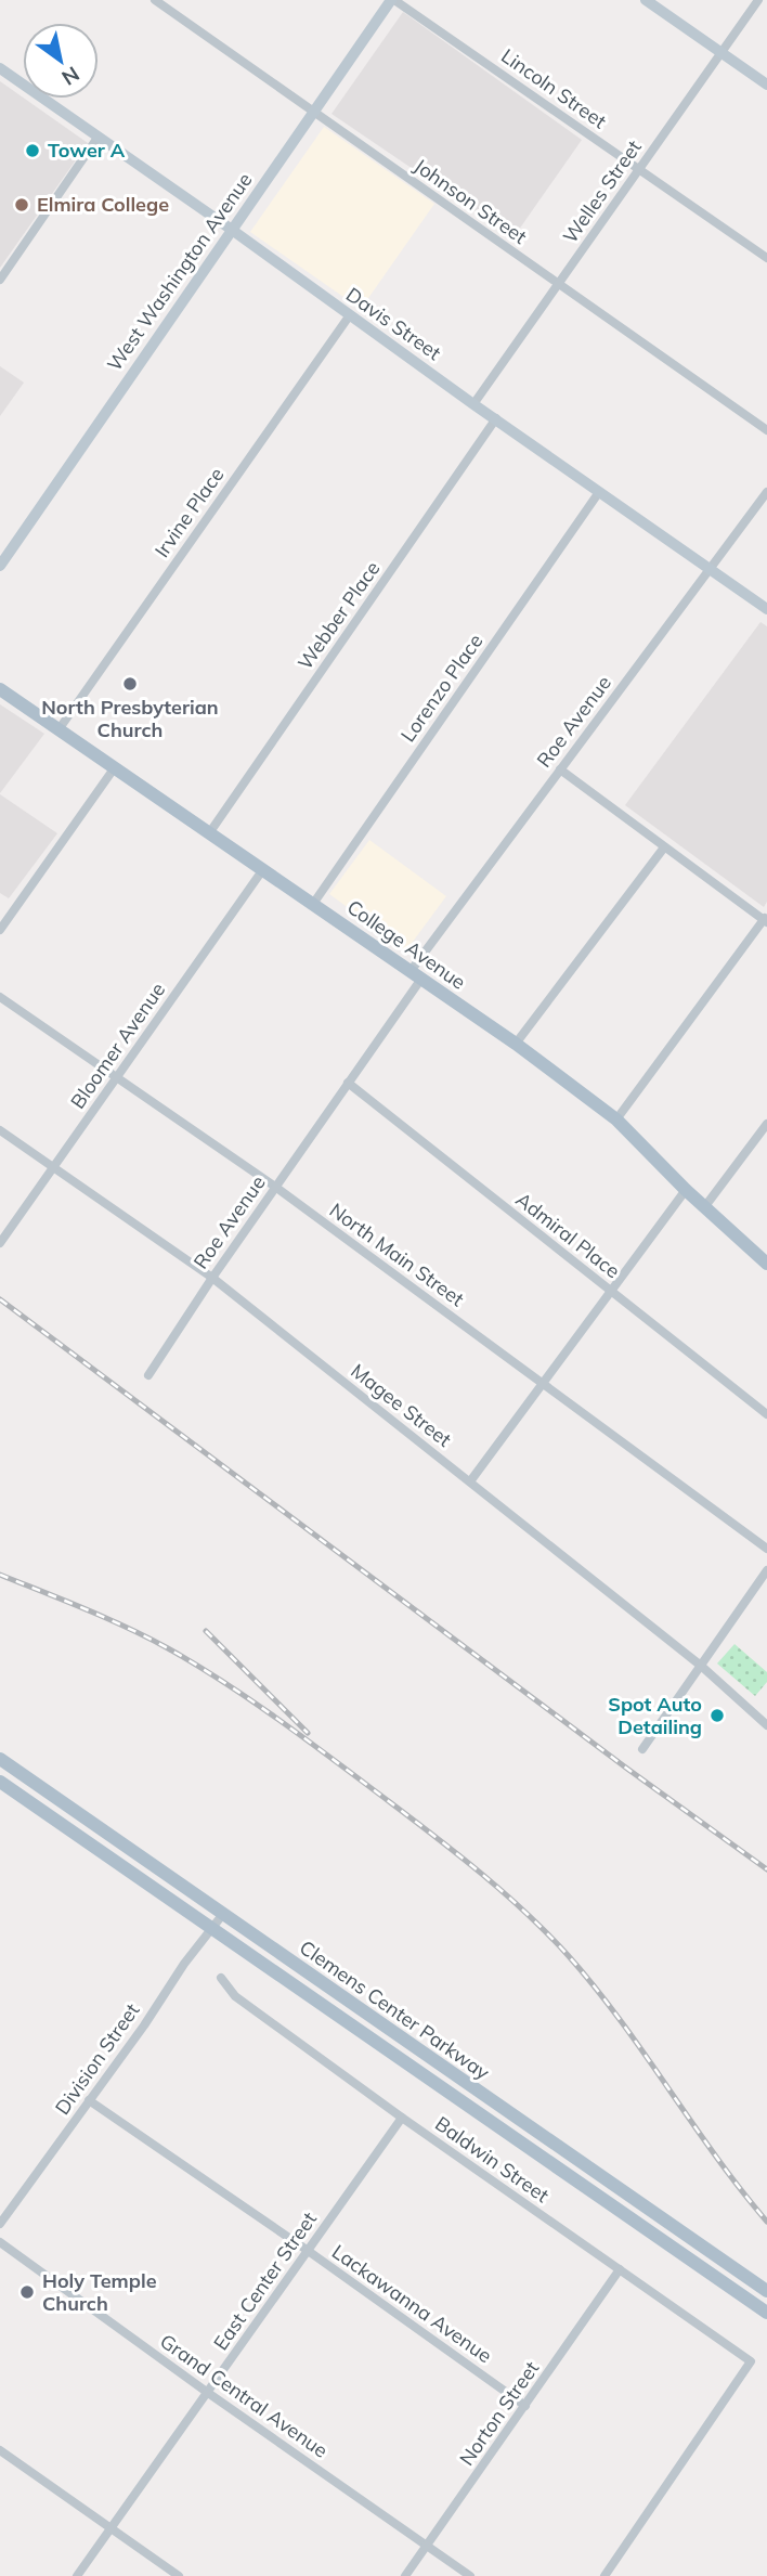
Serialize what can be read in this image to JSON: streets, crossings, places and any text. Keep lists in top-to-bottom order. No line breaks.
{"streets":{"main road":["College Avenue","Clemens Center Parkway"],"street":["Lincoln Street","Welles Street","Johnson Street","West Washington Avenue","Davis Street","Irvine Place","Webber Place","Lorenzo Place","Roe Avenue","Bloomer Avenue","Admiral Place","North Main Street","Magee Street","Division Street","Baldwin Street","East Center Street","Lackawanna Avenue","Grand Central Avenue","Norton Street"]},"crossings":[["Lincoln Street","Welles Street"],["Lincoln Street","West Washington Avenue"],["Welles Street","Johnson Street"],["Welles Street","Davis Street"],["Johnson Street","West Washington Avenue"],["West Washington Avenue","Davis Street"],["Davis Street","Irvine Place"],["Davis Street","Webber Place"],["Davis Street","Lorenzo Place"],["Davis Street","Roe Avenue"],["Irvine Place","College Avenue"],["Webber Place","College Avenue"],["Lorenzo Place","College Avenue"],["Roe Avenue","College Avenue"],["Roe Avenue","Admiral Place"],["Roe Avenue","North Main Street"],["Roe Avenue","Magee Street"],["College Avenue","Bloomer Avenue"],["Bloomer Avenue","North Main Street"],["Bloomer Avenue","Magee Street"],["Clemens Center Parkway","Division Street"],["Division Street","Lackawanna Avenue"],["Baldwin Street","East Center Street"],["Baldwin Street","Norton Street"],["East Center Street","Lackawanna Avenue"],["East Center Street","Grand Central Avenue"],["Lackawanna Avenue","Norton Street"],["Grand Central Avenue","Norton Street"]],"places":["Tower A","Elmira College","North Presbyterian Church","Spot Auto Detailing","Holy Temple Church"],"north":"bottom right"}
